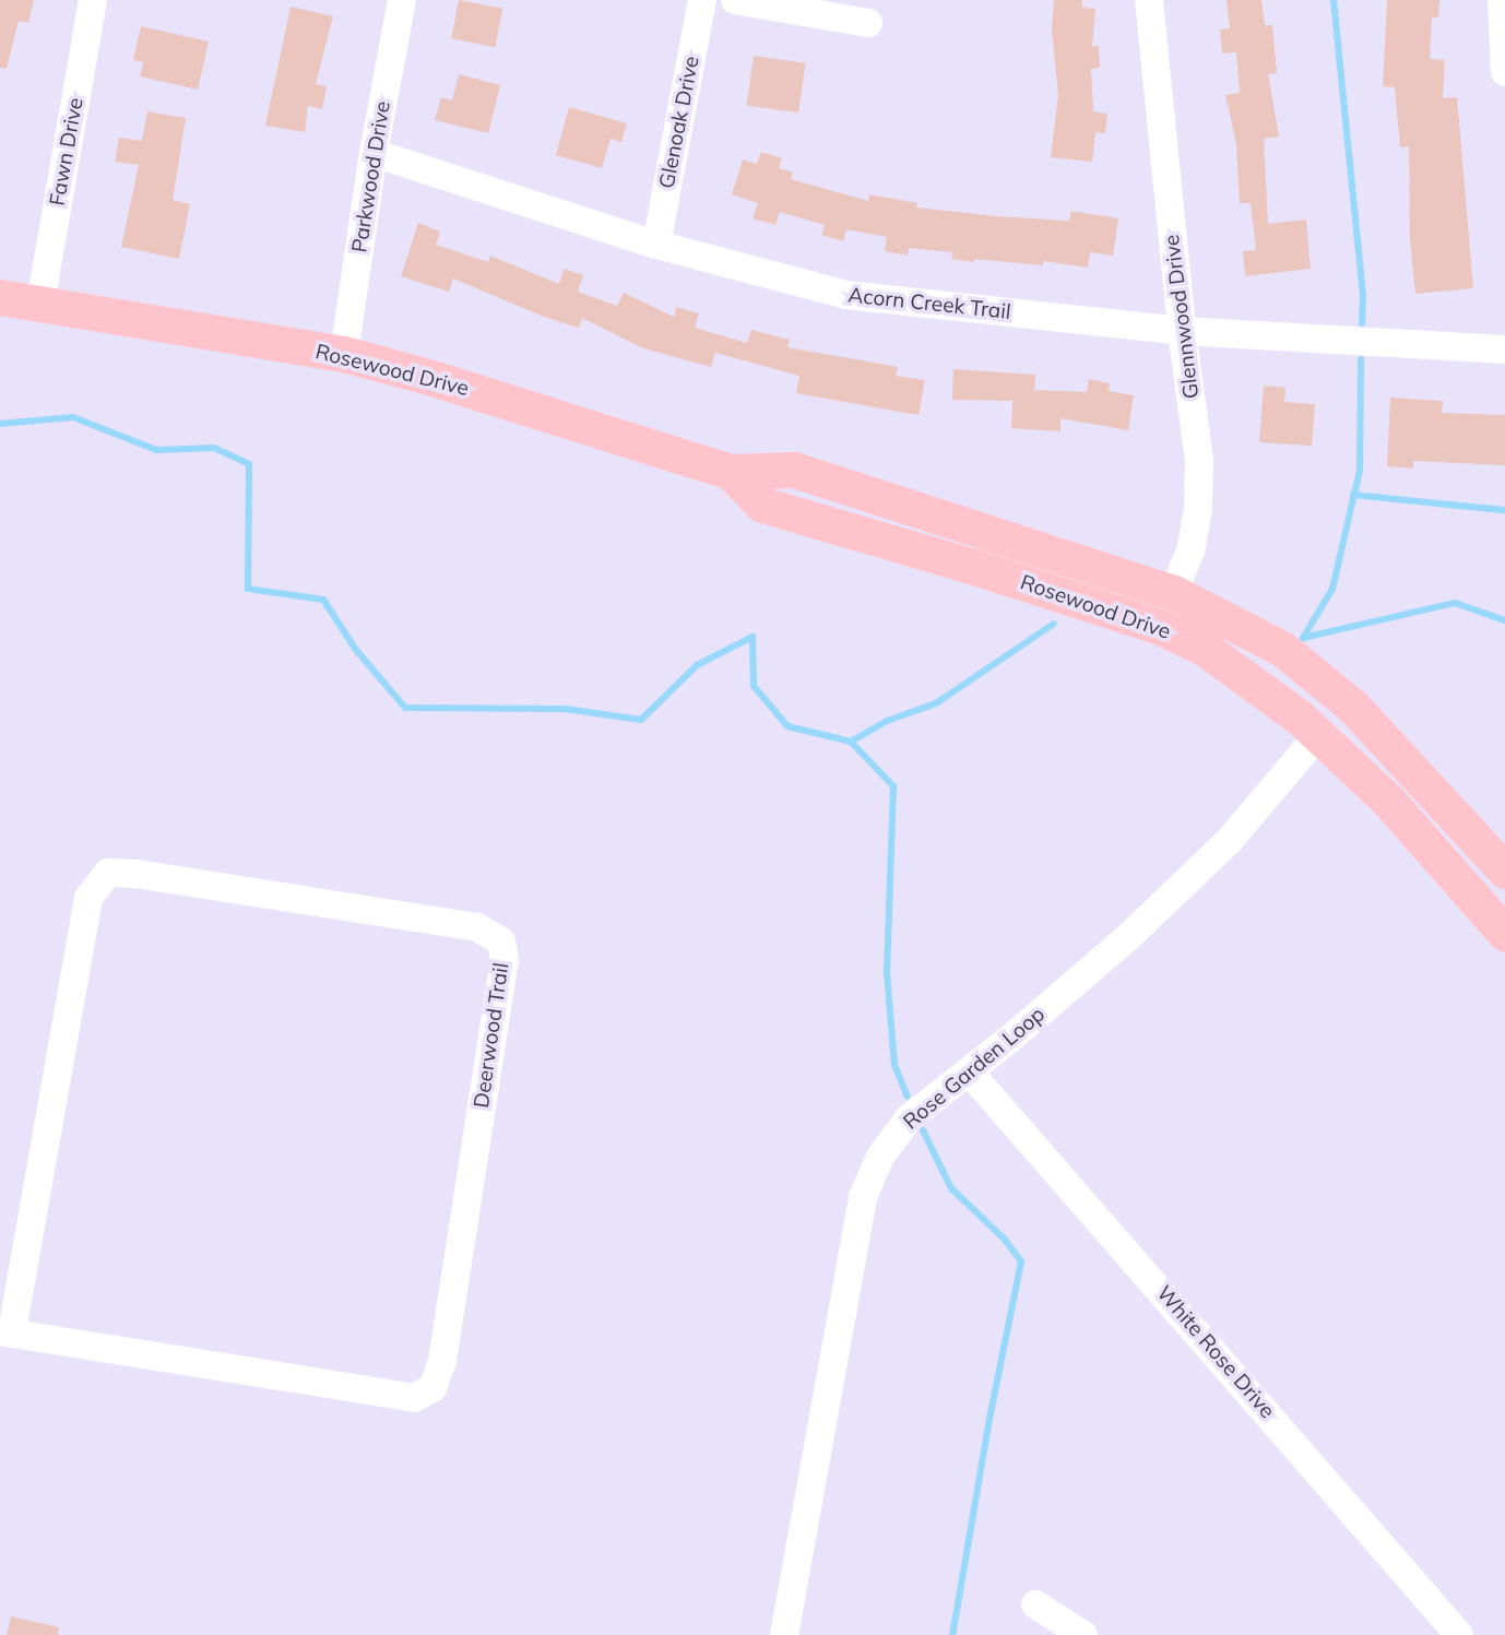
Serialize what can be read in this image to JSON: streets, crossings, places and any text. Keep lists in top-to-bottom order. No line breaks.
{"streets":{"main road":["Rosewood Drive"],"street":["Glenoak Drive","Fawn Drive","Parkwood Drive","Acorn Creek Trail","Glennwood Drive","Deerwood Trail","Rose Garden Loop","White Rose Drive"]},"crossings":[["Glenoak Drive","Acorn Creek Trail"],["Fawn Drive","Rosewood Drive"],["Parkwood Drive","Acorn Creek Trail"],["Parkwood Drive","Rosewood Drive"],["Acorn Creek Trail","Glennwood Drive"],["Glennwood Drive","Rosewood Drive"],["Rosewood Drive","Rose Garden Loop"],["Rose Garden Loop","White Rose Drive"]]}
